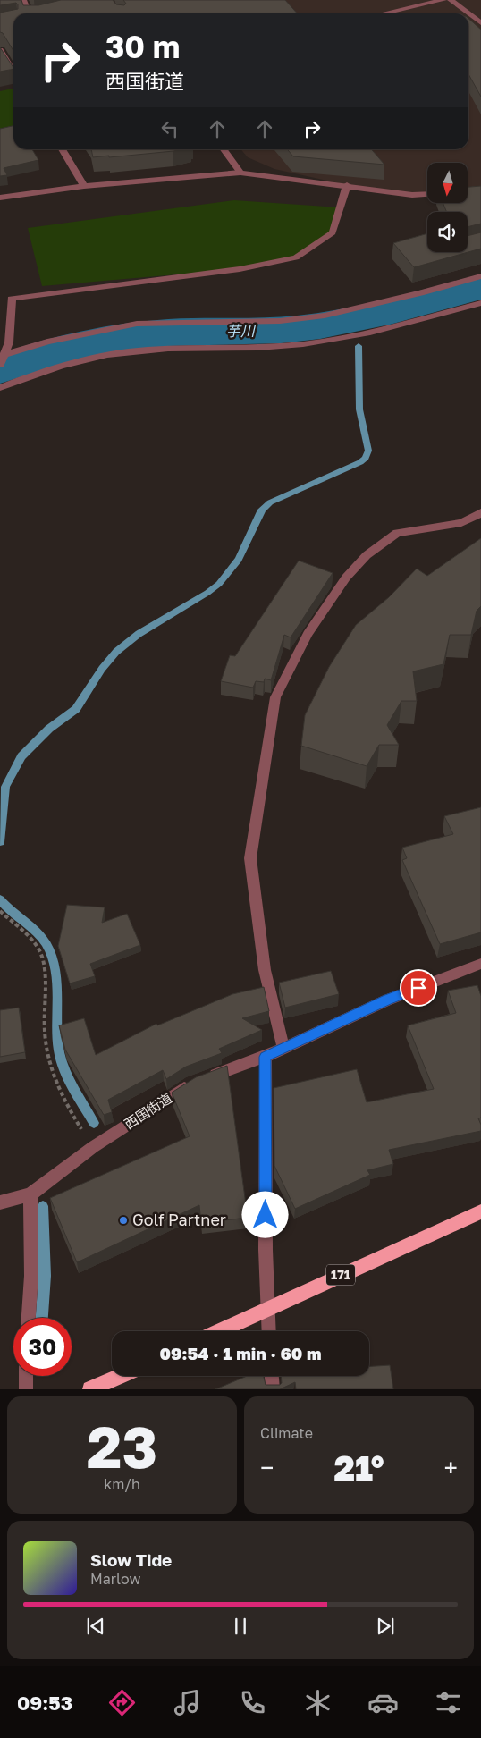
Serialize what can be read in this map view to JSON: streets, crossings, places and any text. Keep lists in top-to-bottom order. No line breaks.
{"streets":{"highway":["171"],"street":["西国街道"]},"water":["芋川"],"places":["Golf Partner"],"north":"bottom","page":{"turn":["30 m","西国街道"],"limit":"30","trip":"09:54 · 1 min · 60 m","tile":[["23","km/h"],"Climate"],"heat":["−","21°","+"],"song":["Slow Tide","Marlow"],"tabs":"09:53"}}
